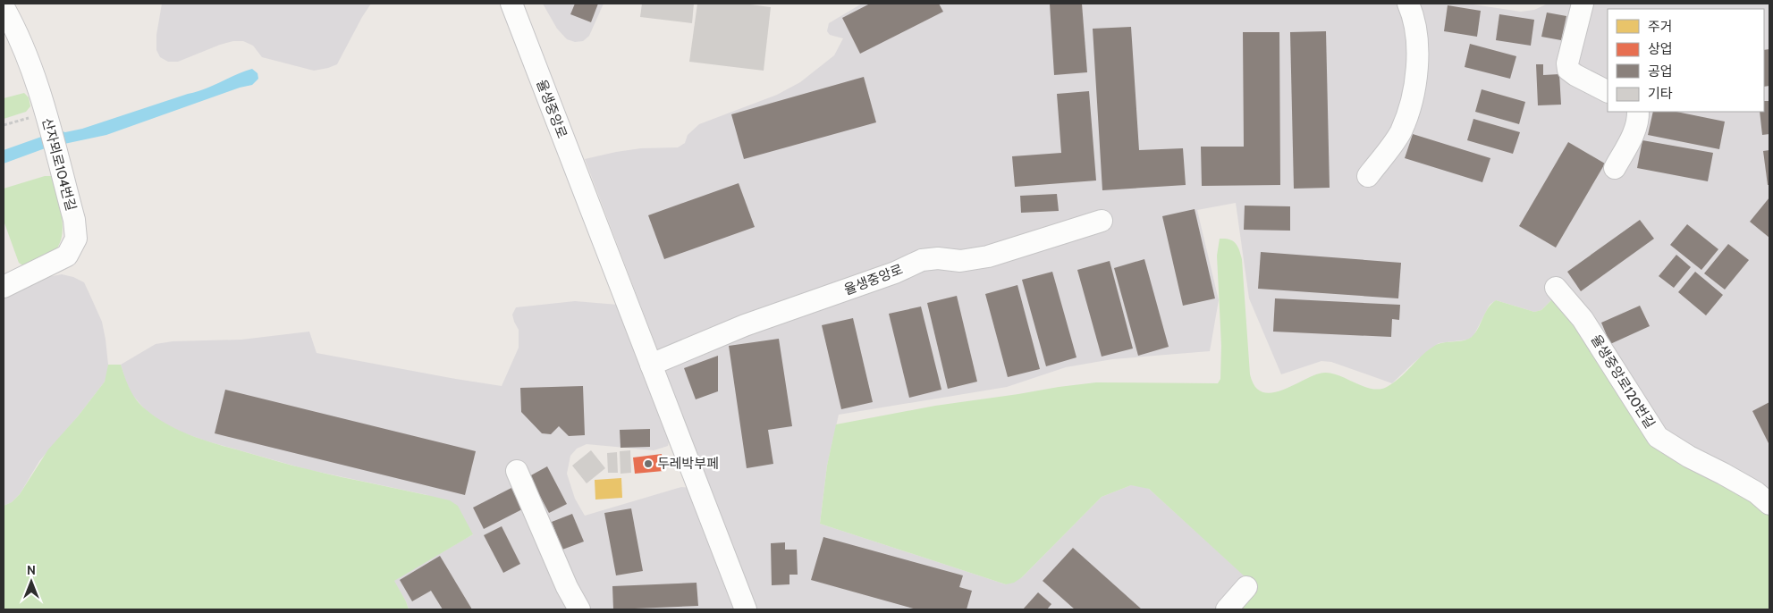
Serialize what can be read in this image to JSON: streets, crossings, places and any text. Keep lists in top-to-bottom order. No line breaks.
{"streets":{"street":["율생중앙로","산자뫼로104번길","율생중앙로120번길"]},"places":["두레박부페"],"legend":["주거","상업","공업","기타"],"north":"top"}
